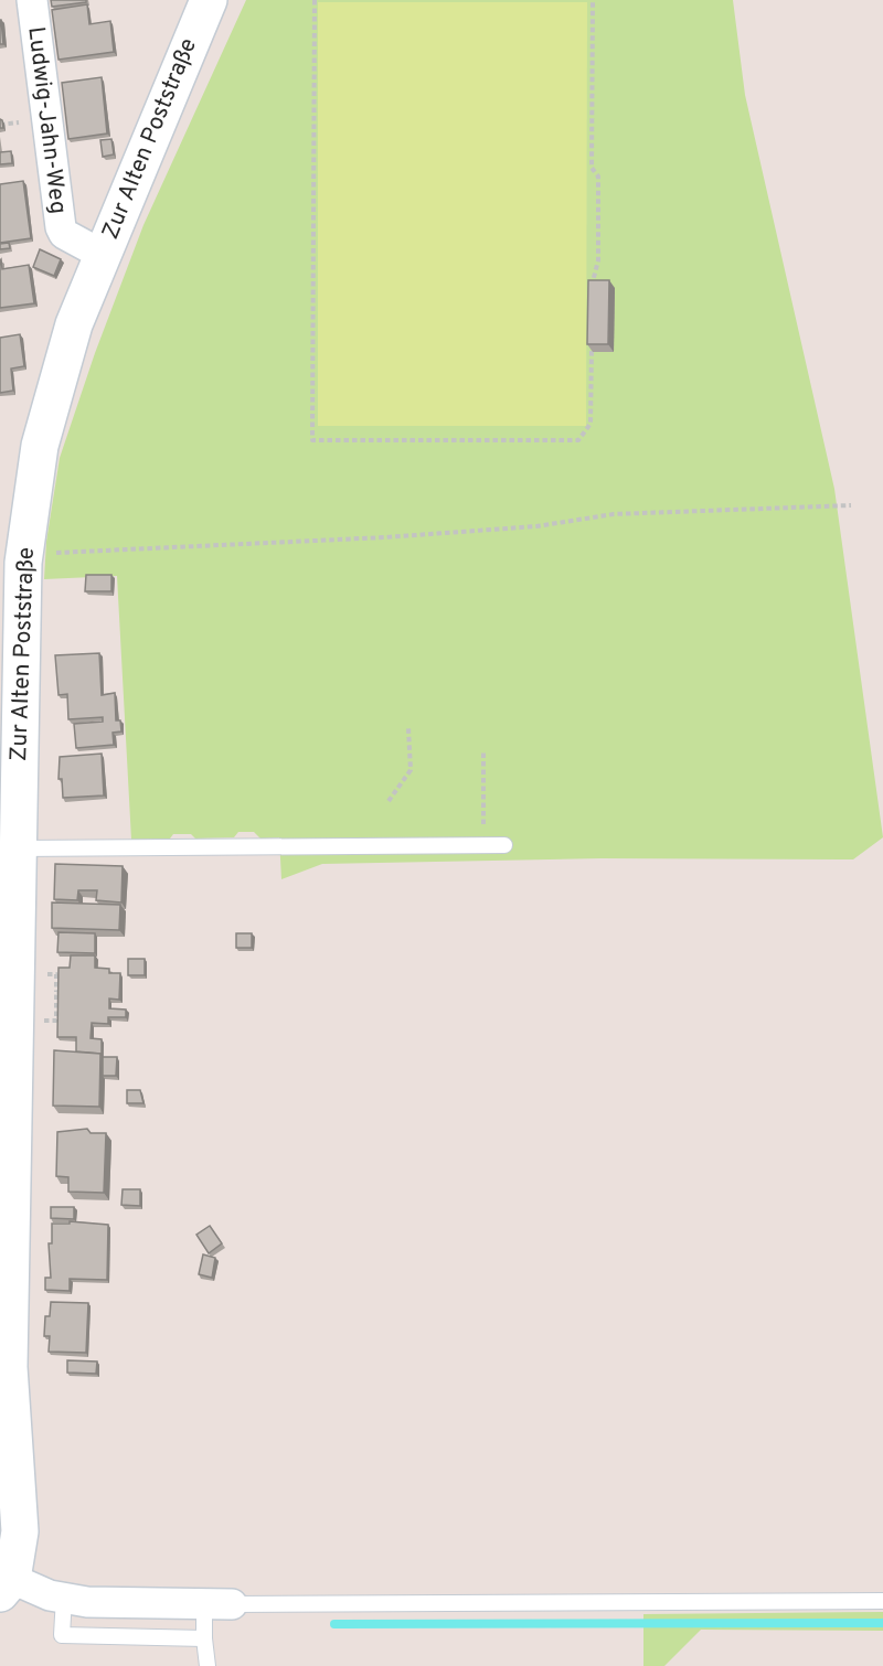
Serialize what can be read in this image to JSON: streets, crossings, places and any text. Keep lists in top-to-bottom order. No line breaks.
{"streets":{"street":["Ludwig-Jahn-Weg","Zur Alten Poststraße"]},"crossings":[["Ludwig-Jahn-Weg","Zur Alten Poststraße"]]}
